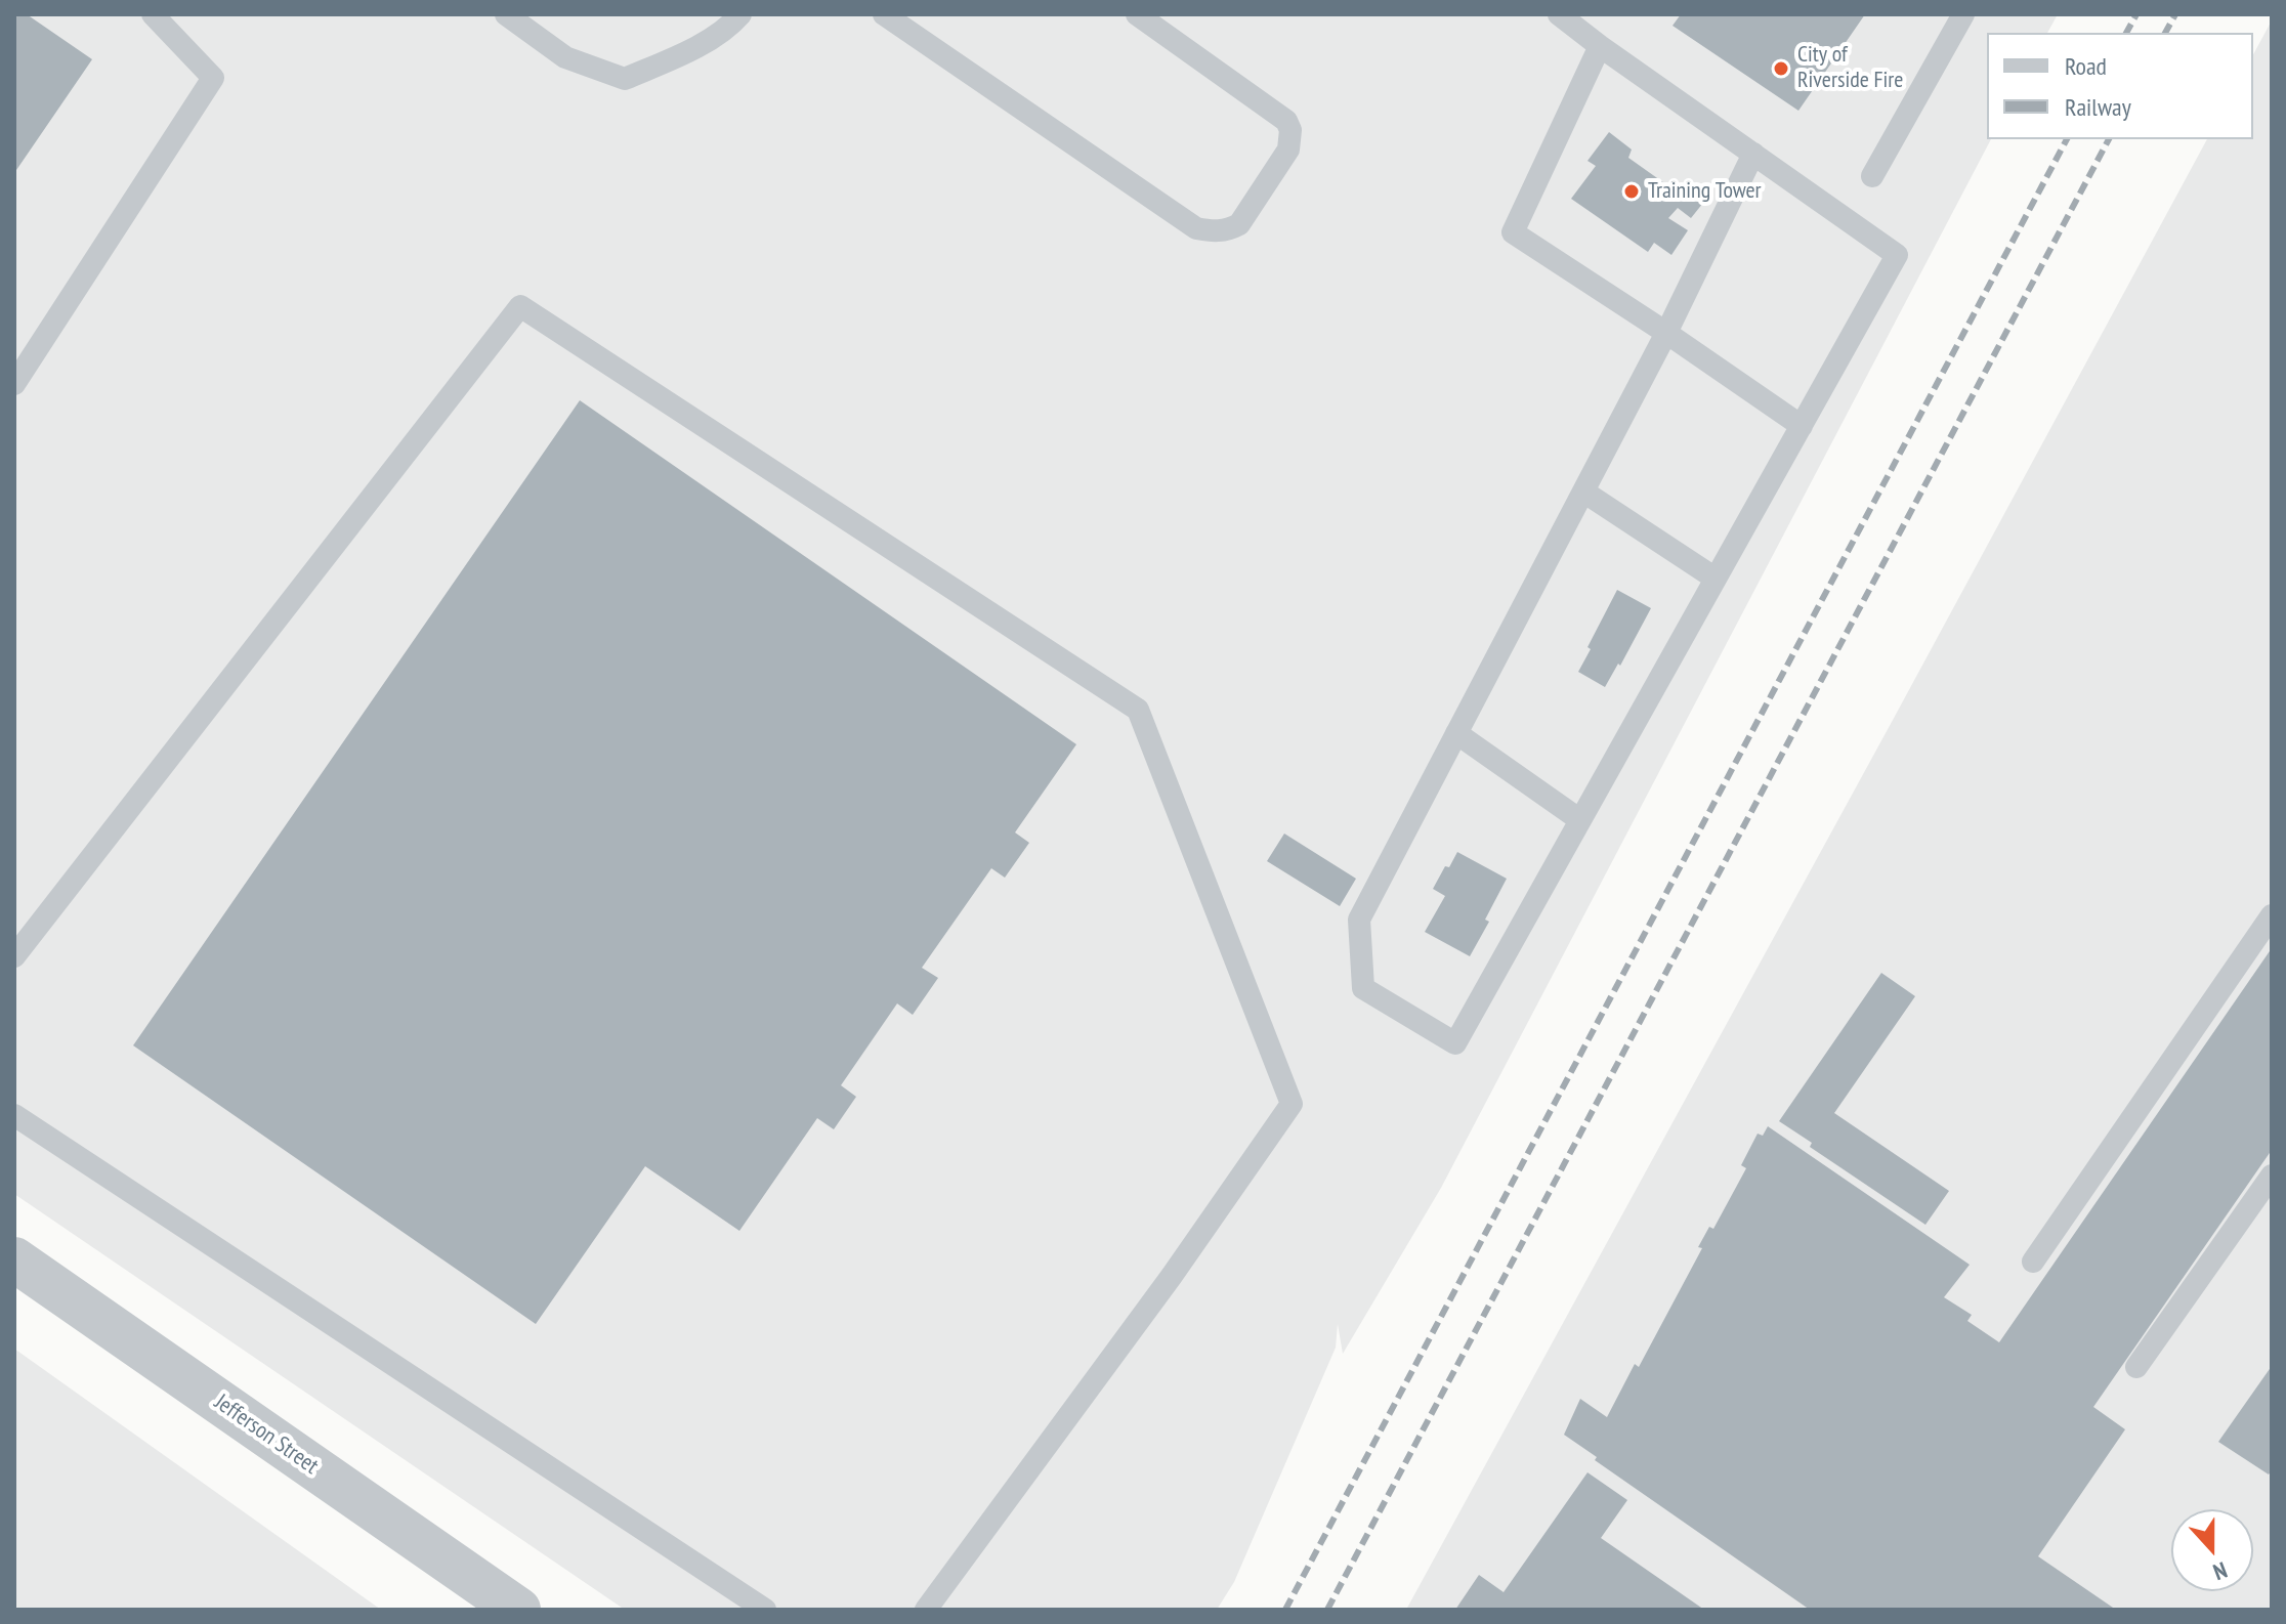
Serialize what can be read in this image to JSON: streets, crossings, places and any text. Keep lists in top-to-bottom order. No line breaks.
{"streets":{"street":["Jefferson Street"]},"places":["City of Riverside Fire","Training Tower"],"legend":["Road","Railway"],"north":"bottom"}
